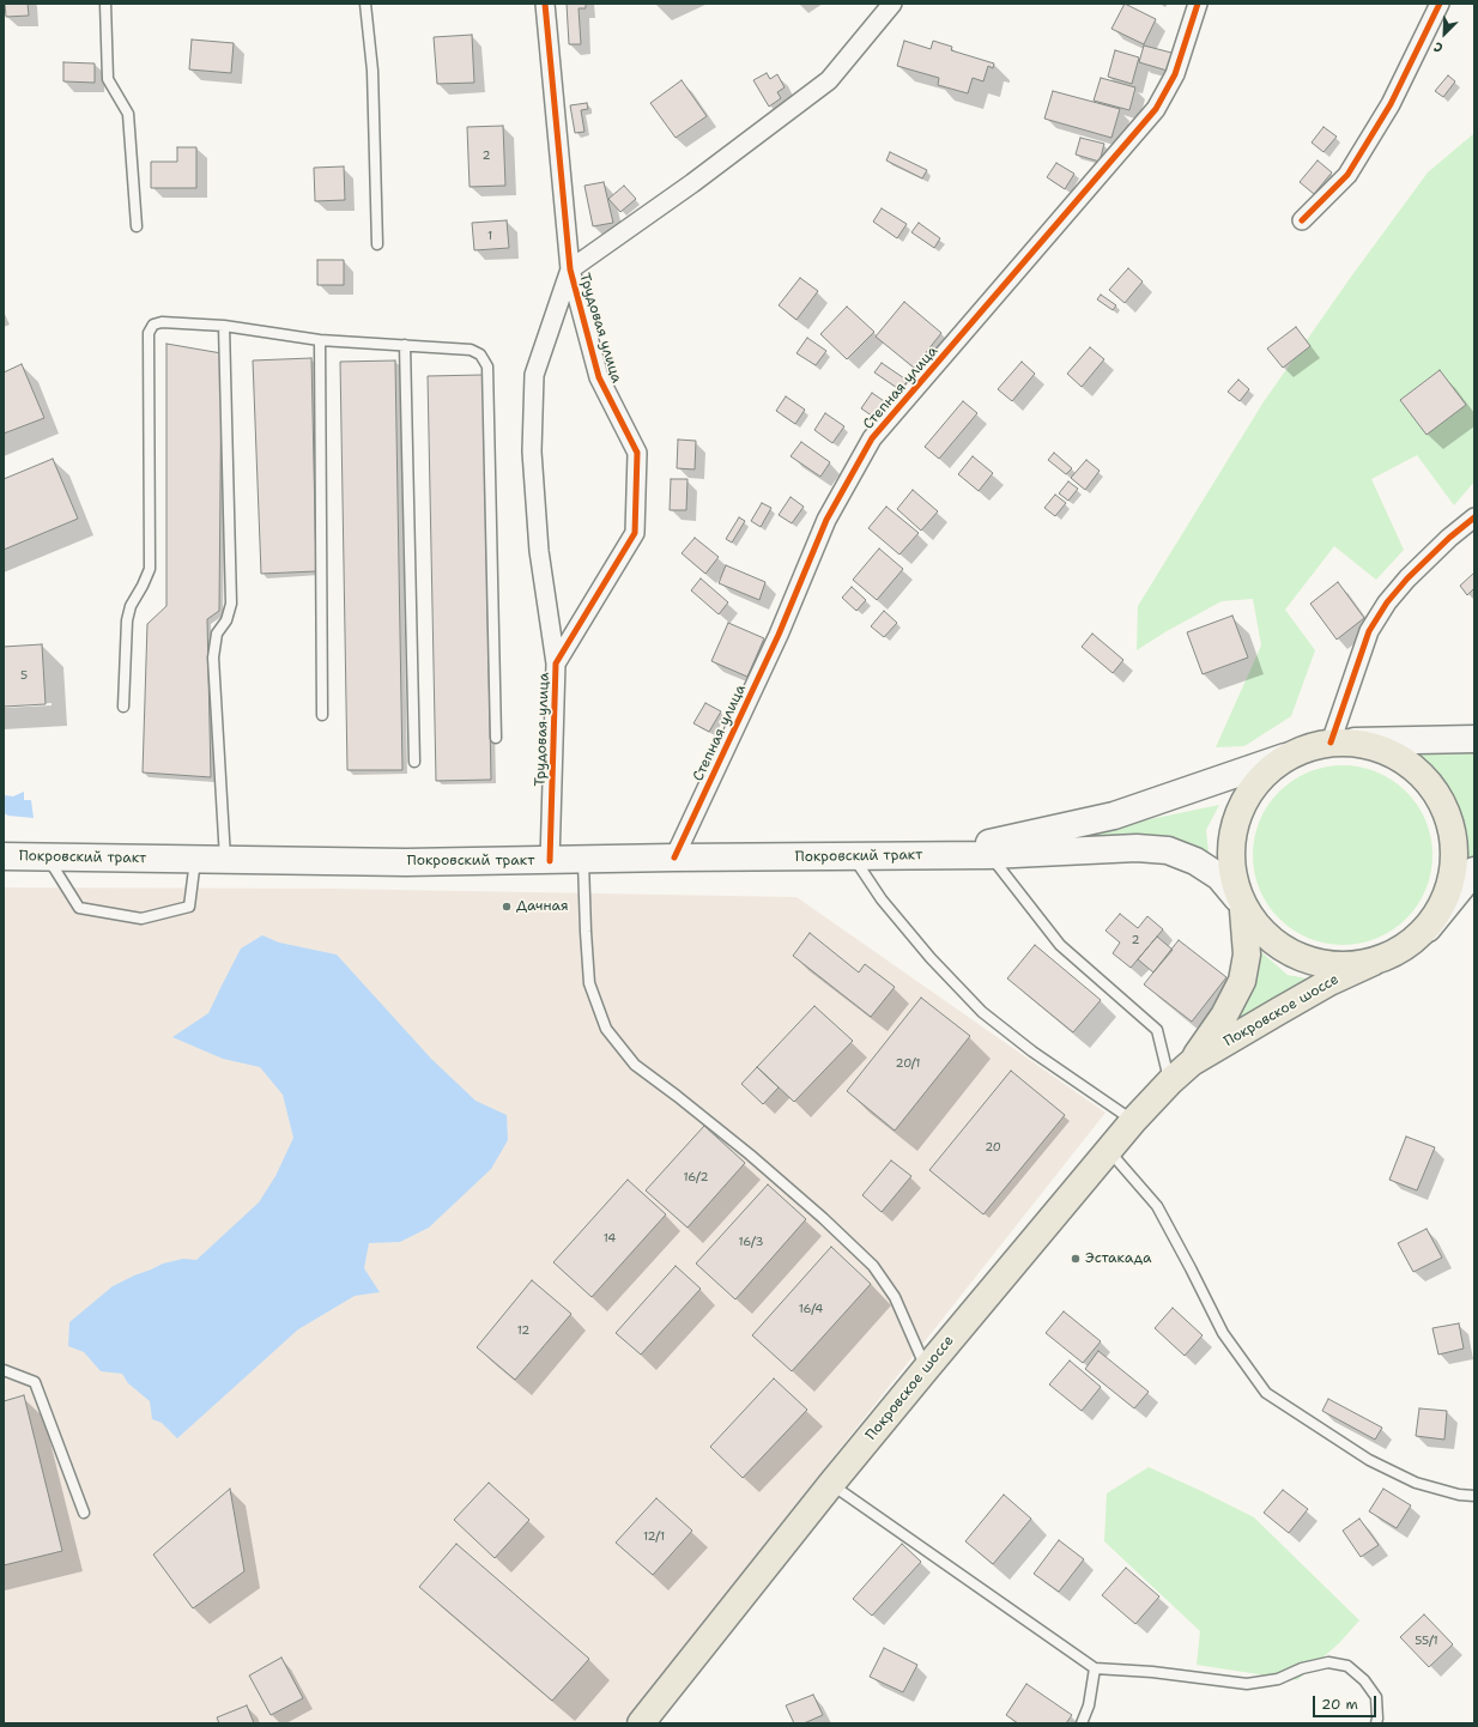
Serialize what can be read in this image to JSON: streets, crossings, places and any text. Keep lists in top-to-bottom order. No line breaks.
{"streets":{"main road":["Покровский тракт","Покровское шоссе"],"street":["Трудовая улица","Степная улица"]},"crossings":[["Трудовая улица","Покровский тракт"],["Степная улица","Покровский тракт"]],"places":["Дачная","Эстакада"],"house_numbers":["2","1","5","2","20/1","20","16/2","14","16/3","16/4","12","12/1","55/1"],"scale_bar":"20 m","north":"bottom left"}
